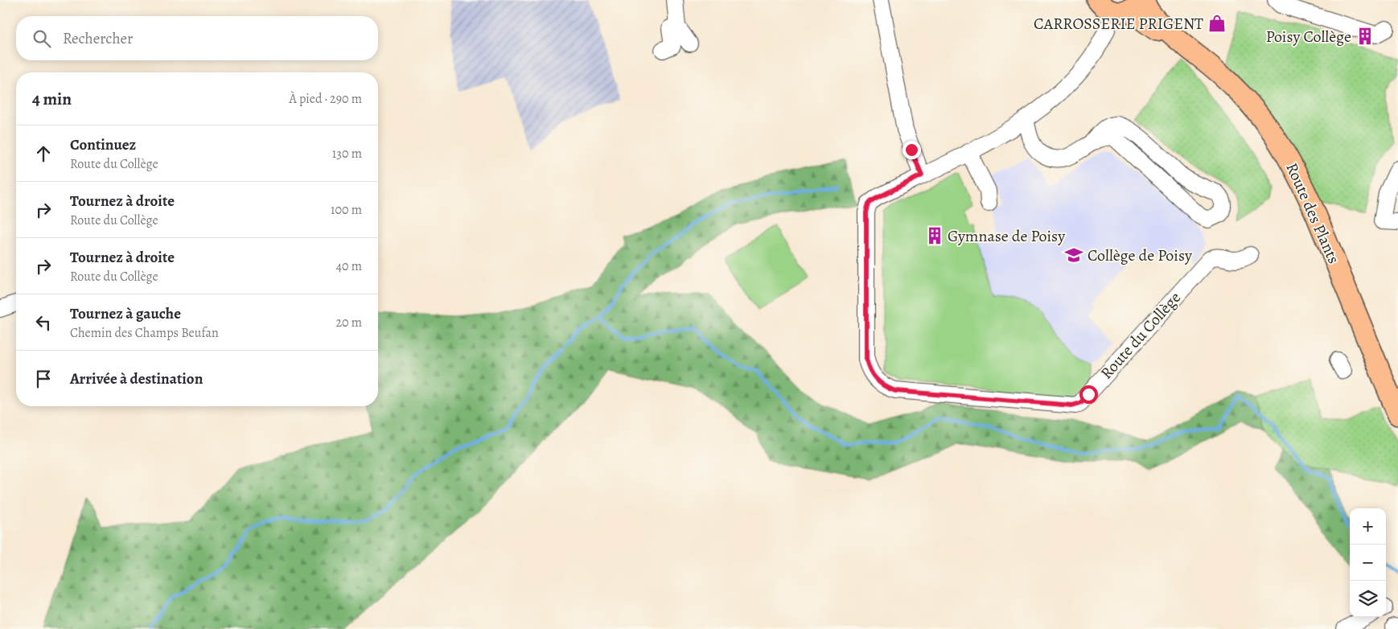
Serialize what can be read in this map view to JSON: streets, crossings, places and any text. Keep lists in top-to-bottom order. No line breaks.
{"streets":{"main road":["Route des Plants"],"street":["Route du Collège"]},"crossings":[["Route des Plants","Route du Collège"]],"places":{"shop":["CARROSSERIE PRIGENT"],"building":["Poisy Collège","Gymnase de Poisy"],"school or university":["Collège de Poisy"]},"page":{"search":"Rechercher","heading":["4 min","À pied · 290 m"],"list":[["Continuez","Route du Collège","130 m"],["Tournez à droite","Route du Collège","100 m"],["Tournez à droite","Route du Collège","40 m"],["Tournez à gauche","Chemin des Champs Beufan","20 m"],"Arrivée à destination"],"map_buttons":["+","−"]}}
